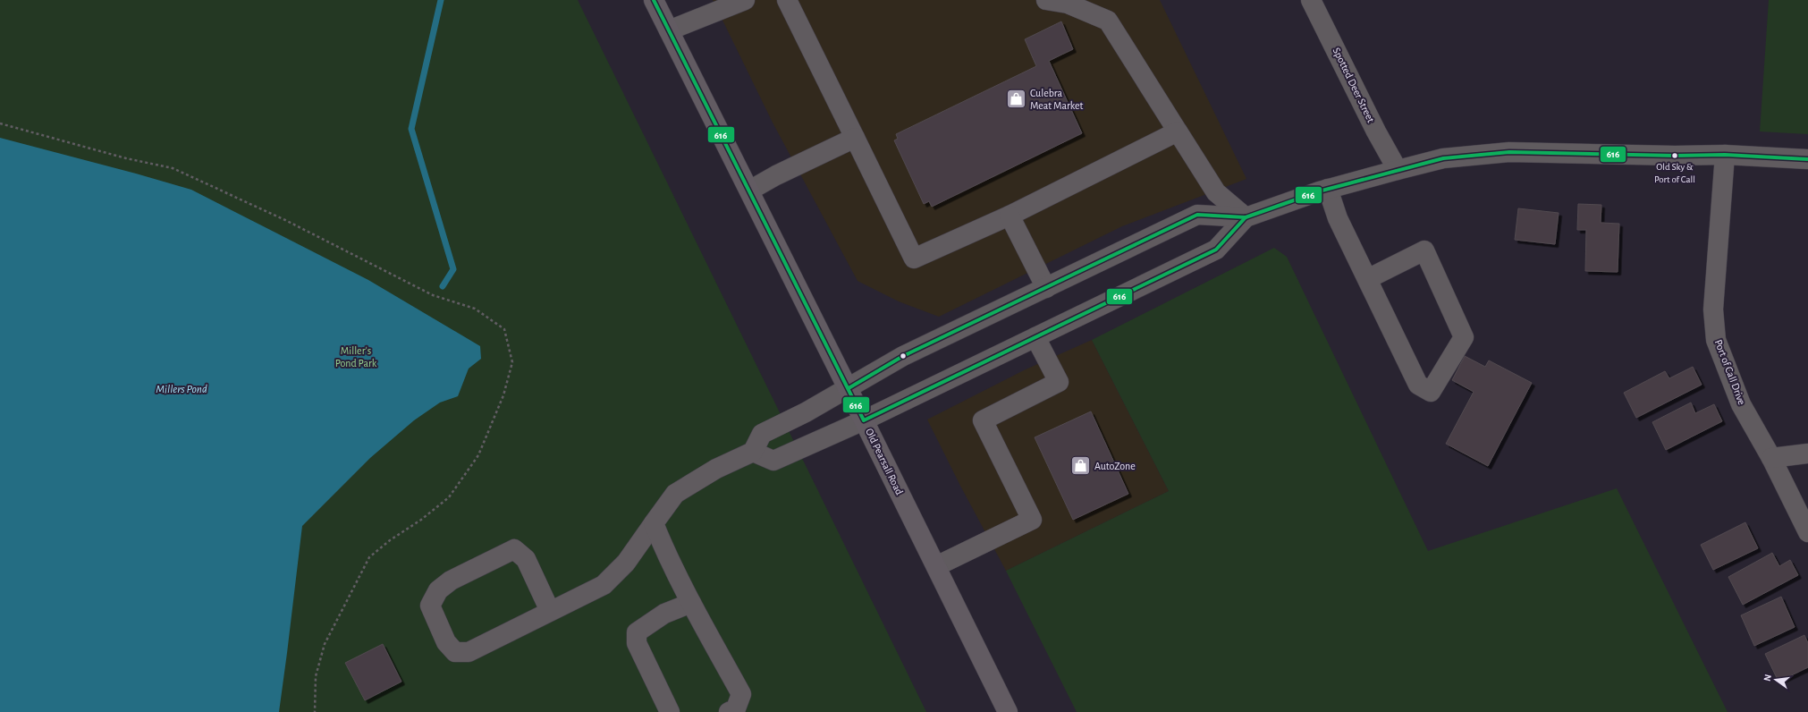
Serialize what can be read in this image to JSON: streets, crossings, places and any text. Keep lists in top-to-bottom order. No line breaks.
{"streets":{"main road":["Old Pearsall Road"],"street":["Spotted Deer Street","Port of Call Drive"]},"water":["Millers Pond"],"parks":["Miller's Pond Park"],"places":{"shop":["Culebra Meat Market","AutoZone"],"other":["Old Sky & Port of Call"]},"lines":["transit line 616"],"north":"left"}
